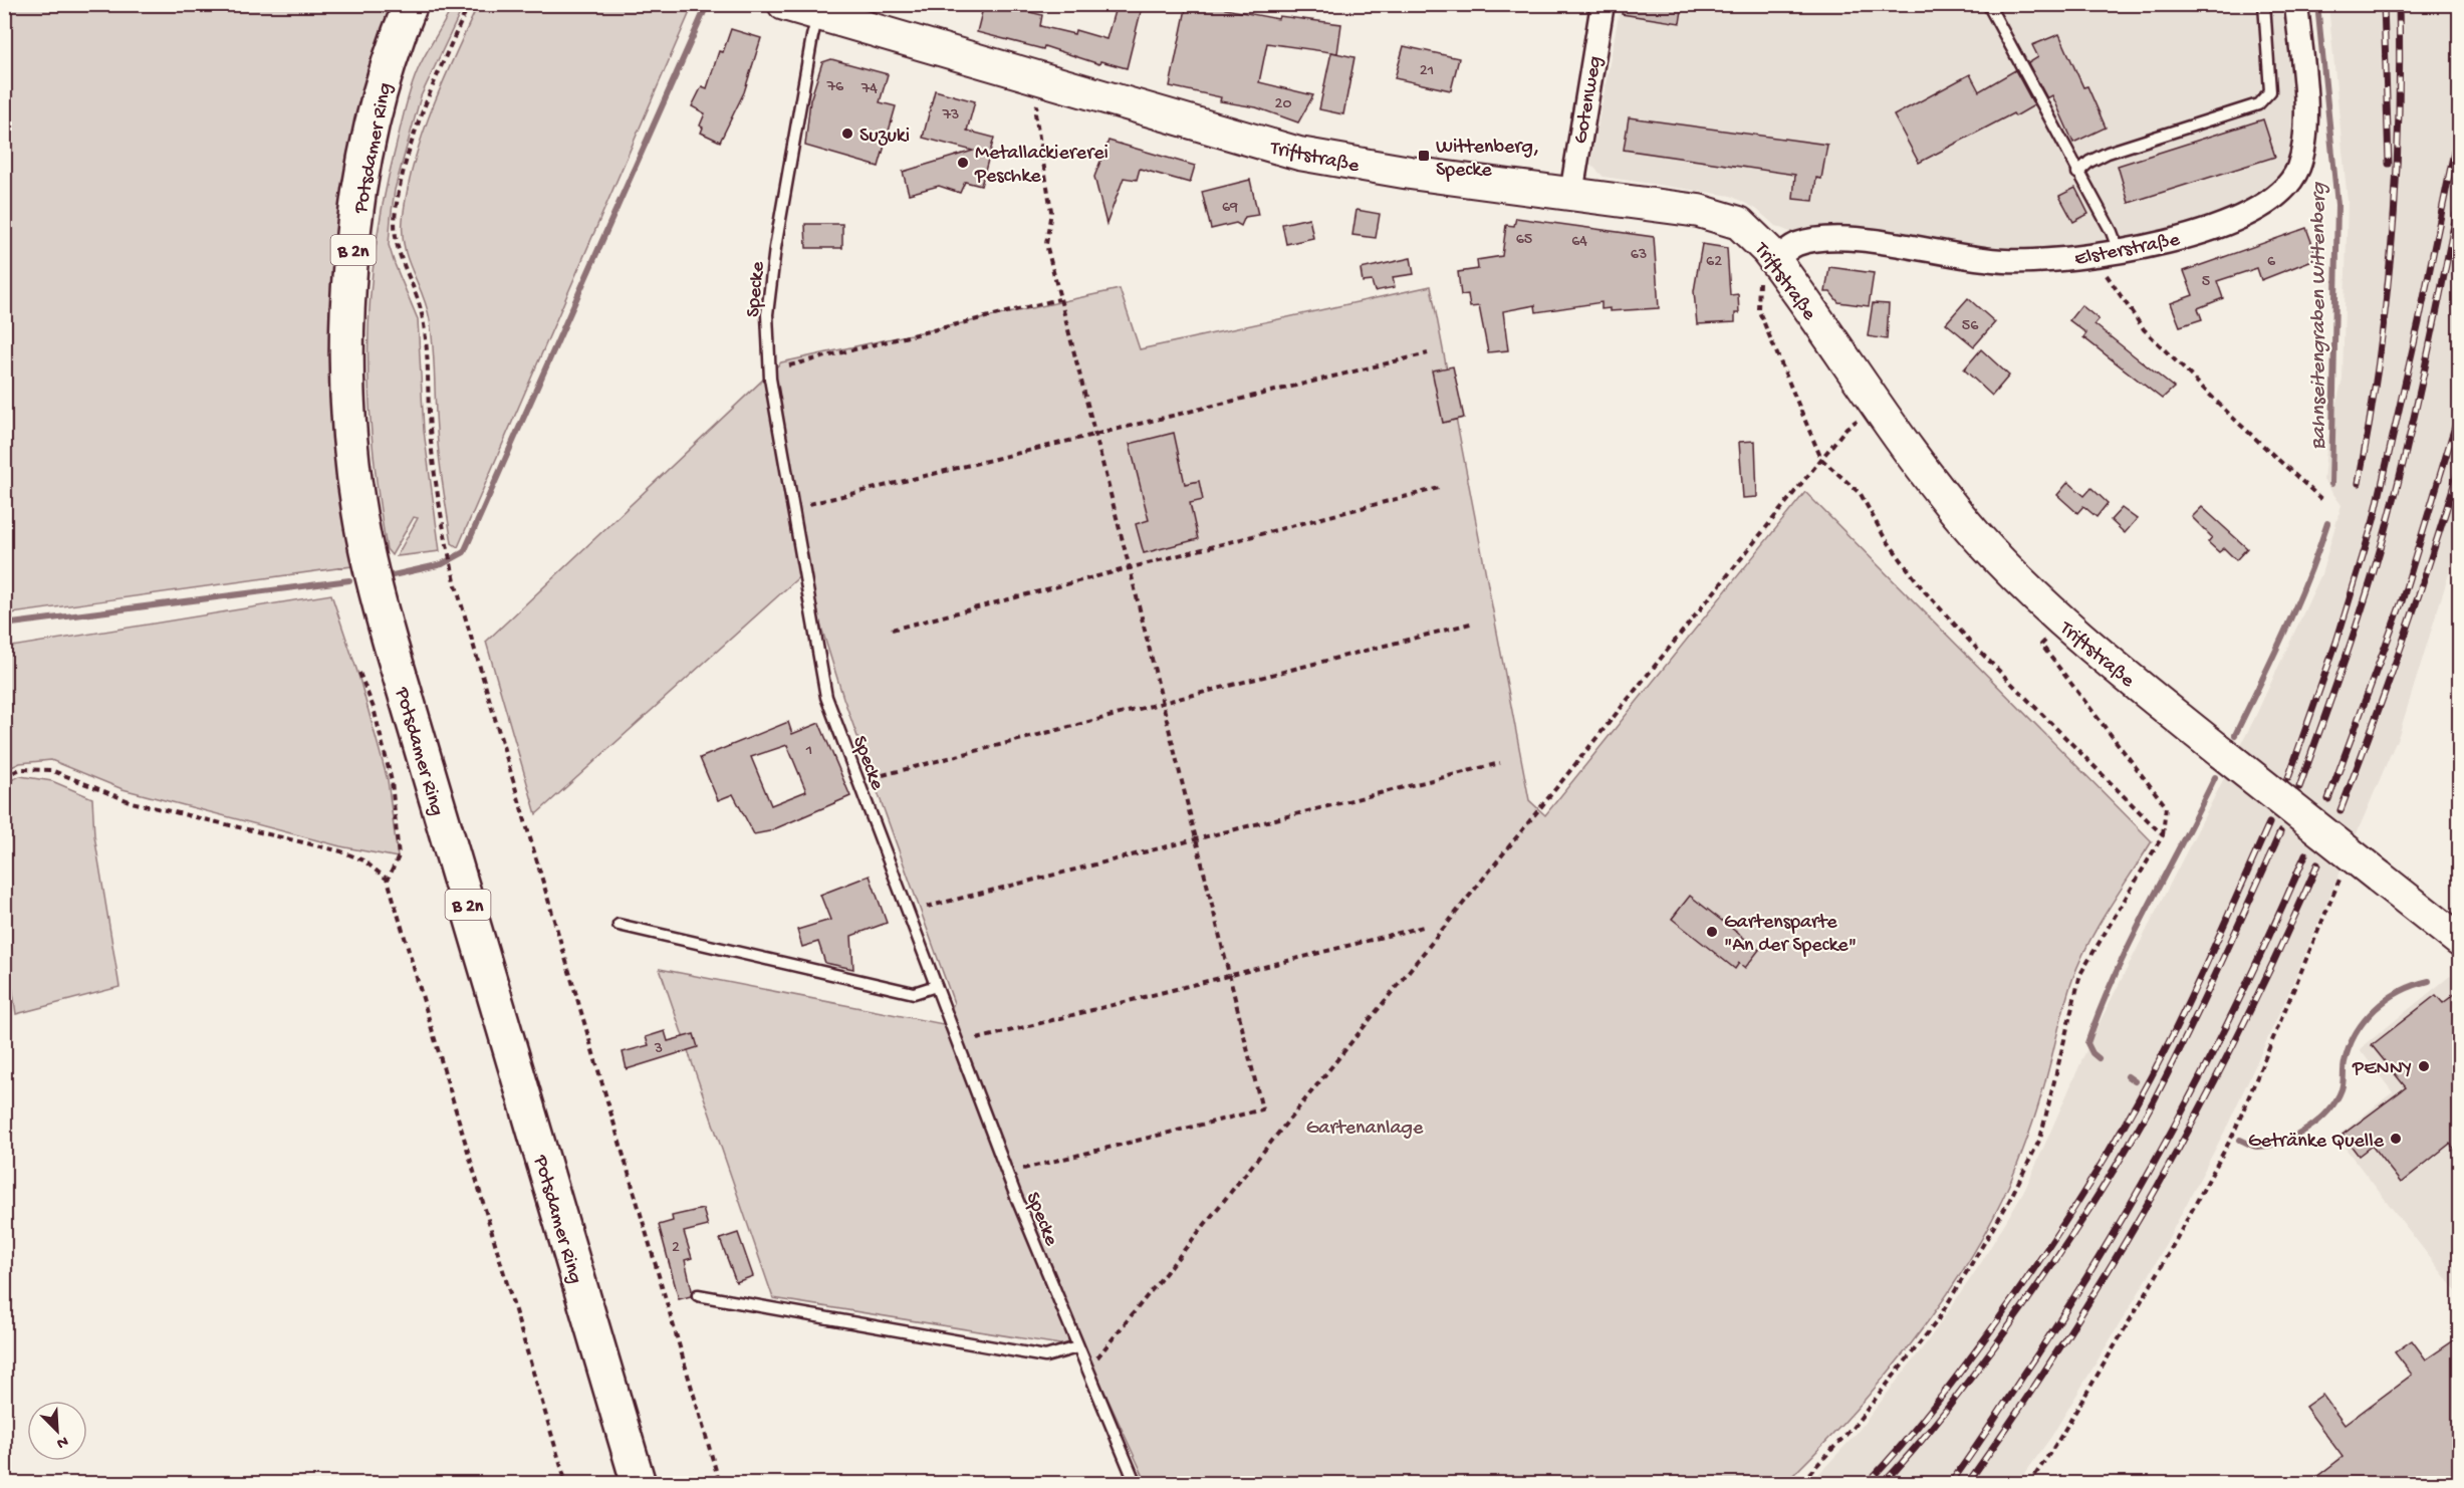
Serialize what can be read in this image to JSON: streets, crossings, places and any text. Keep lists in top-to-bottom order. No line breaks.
{"streets":{"main road":["Potsdamer Ring","Triftstraße","B 2n"],"street":["Gotenweg","Elsterstraße"],"lane":["Specke"]},"crossings":[["Gotenweg","Triftstraße"],["Triftstraße","Elsterstraße"],["Triftstraße","Specke"]],"water":["Bahnseitengraben Wittenberg"],"parks":["Gartenanlage"],"places":{"other":["Suzuki","Metallackiererei Peschke","Gartensparte \"An der Specke\"","PENNY","Getränke Quelle"],"transit":["Wittenberg, Specke"]},"house_numbers":["21","76","74","20","73","69","65","64","63","62","6","5","56","1","3","2"],"north":"bottom right"}
